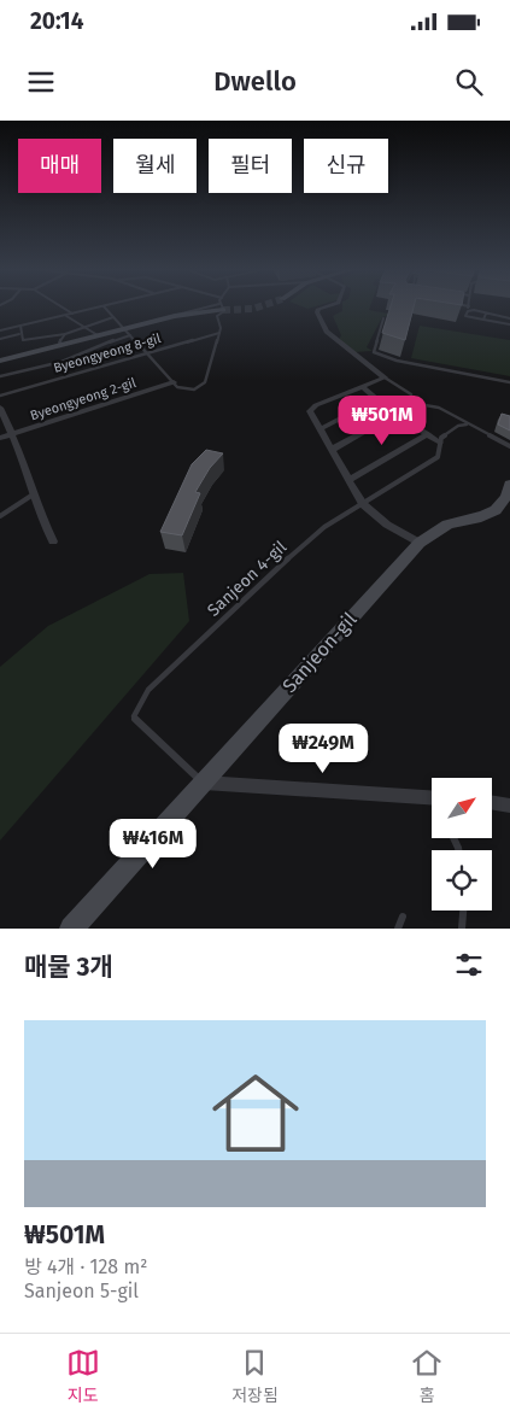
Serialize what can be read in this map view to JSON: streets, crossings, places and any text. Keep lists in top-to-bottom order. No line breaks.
{"streets":{"street":["Byeongyeong 2-gil","Sanjeon-gil"],"lane":["Byeongyeong 8-gil","Sanjeon 4-gil"]},"crossings":[["Sanjeon 4-gil","Sanjeon-gil"]],"north":"top right","page":{"status":"20:14","header":"Dwello","chip":["매매","월세","필터","신규"],"price":["₩501M","₩249M","₩416M"],"heading":"매물 3개","list":[{"name":"₩501M","note":"방 4개 · 128 m² · Sanjeon 5-gil"}],"tabs":["지도","저장됨","홈"]}}
